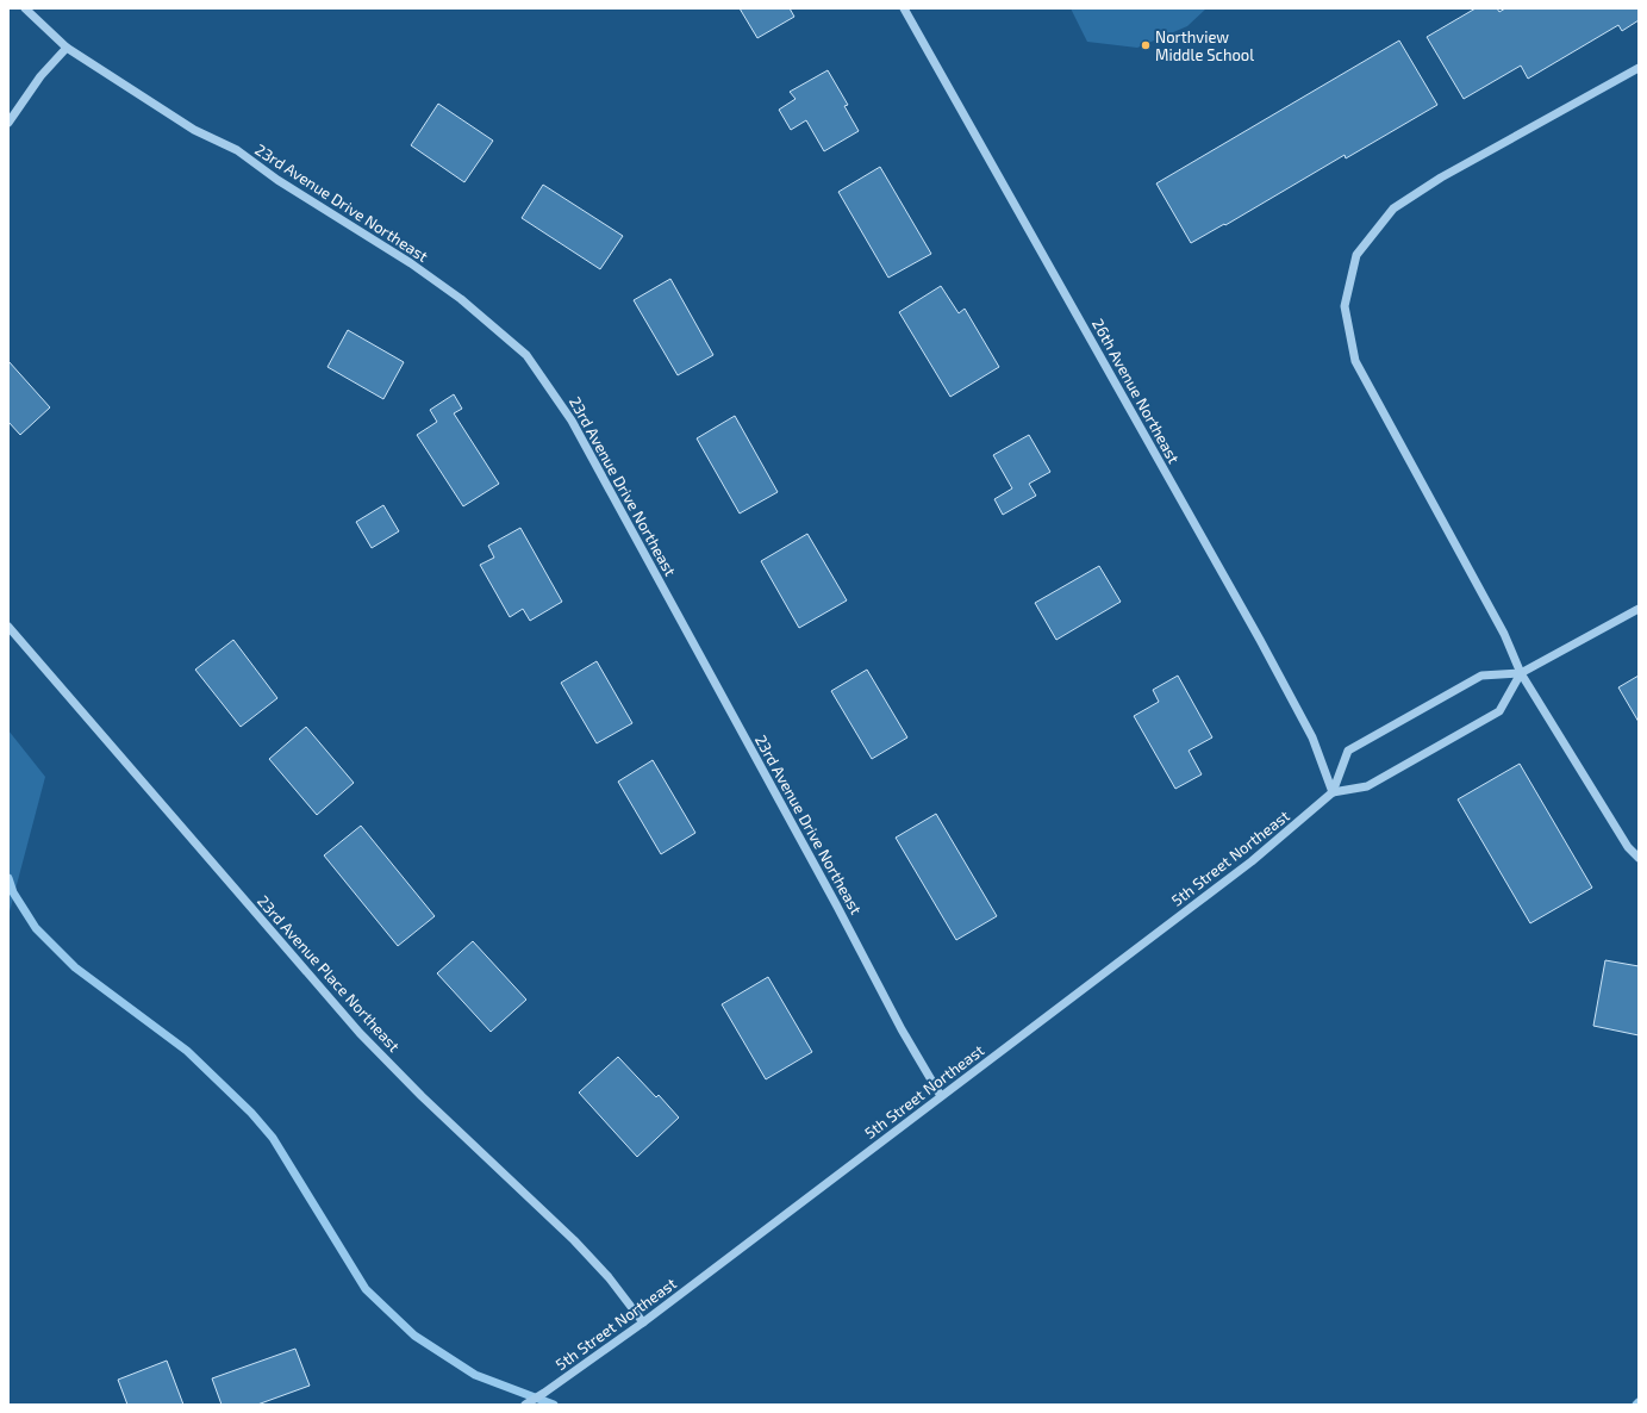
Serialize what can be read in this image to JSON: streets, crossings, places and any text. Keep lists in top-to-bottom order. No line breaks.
{"streets":{"street":["23rd Avenue Drive Northeast","26th Avenue Northeast","5th Street Northeast","23rd Avenue Place Northeast"]},"crossings":[["23rd Avenue Drive Northeast","5th Street Northeast"],["26th Avenue Northeast","5th Street Northeast"],["5th Street Northeast","23rd Avenue Place Northeast"]],"places":["Northview Middle School"]}
